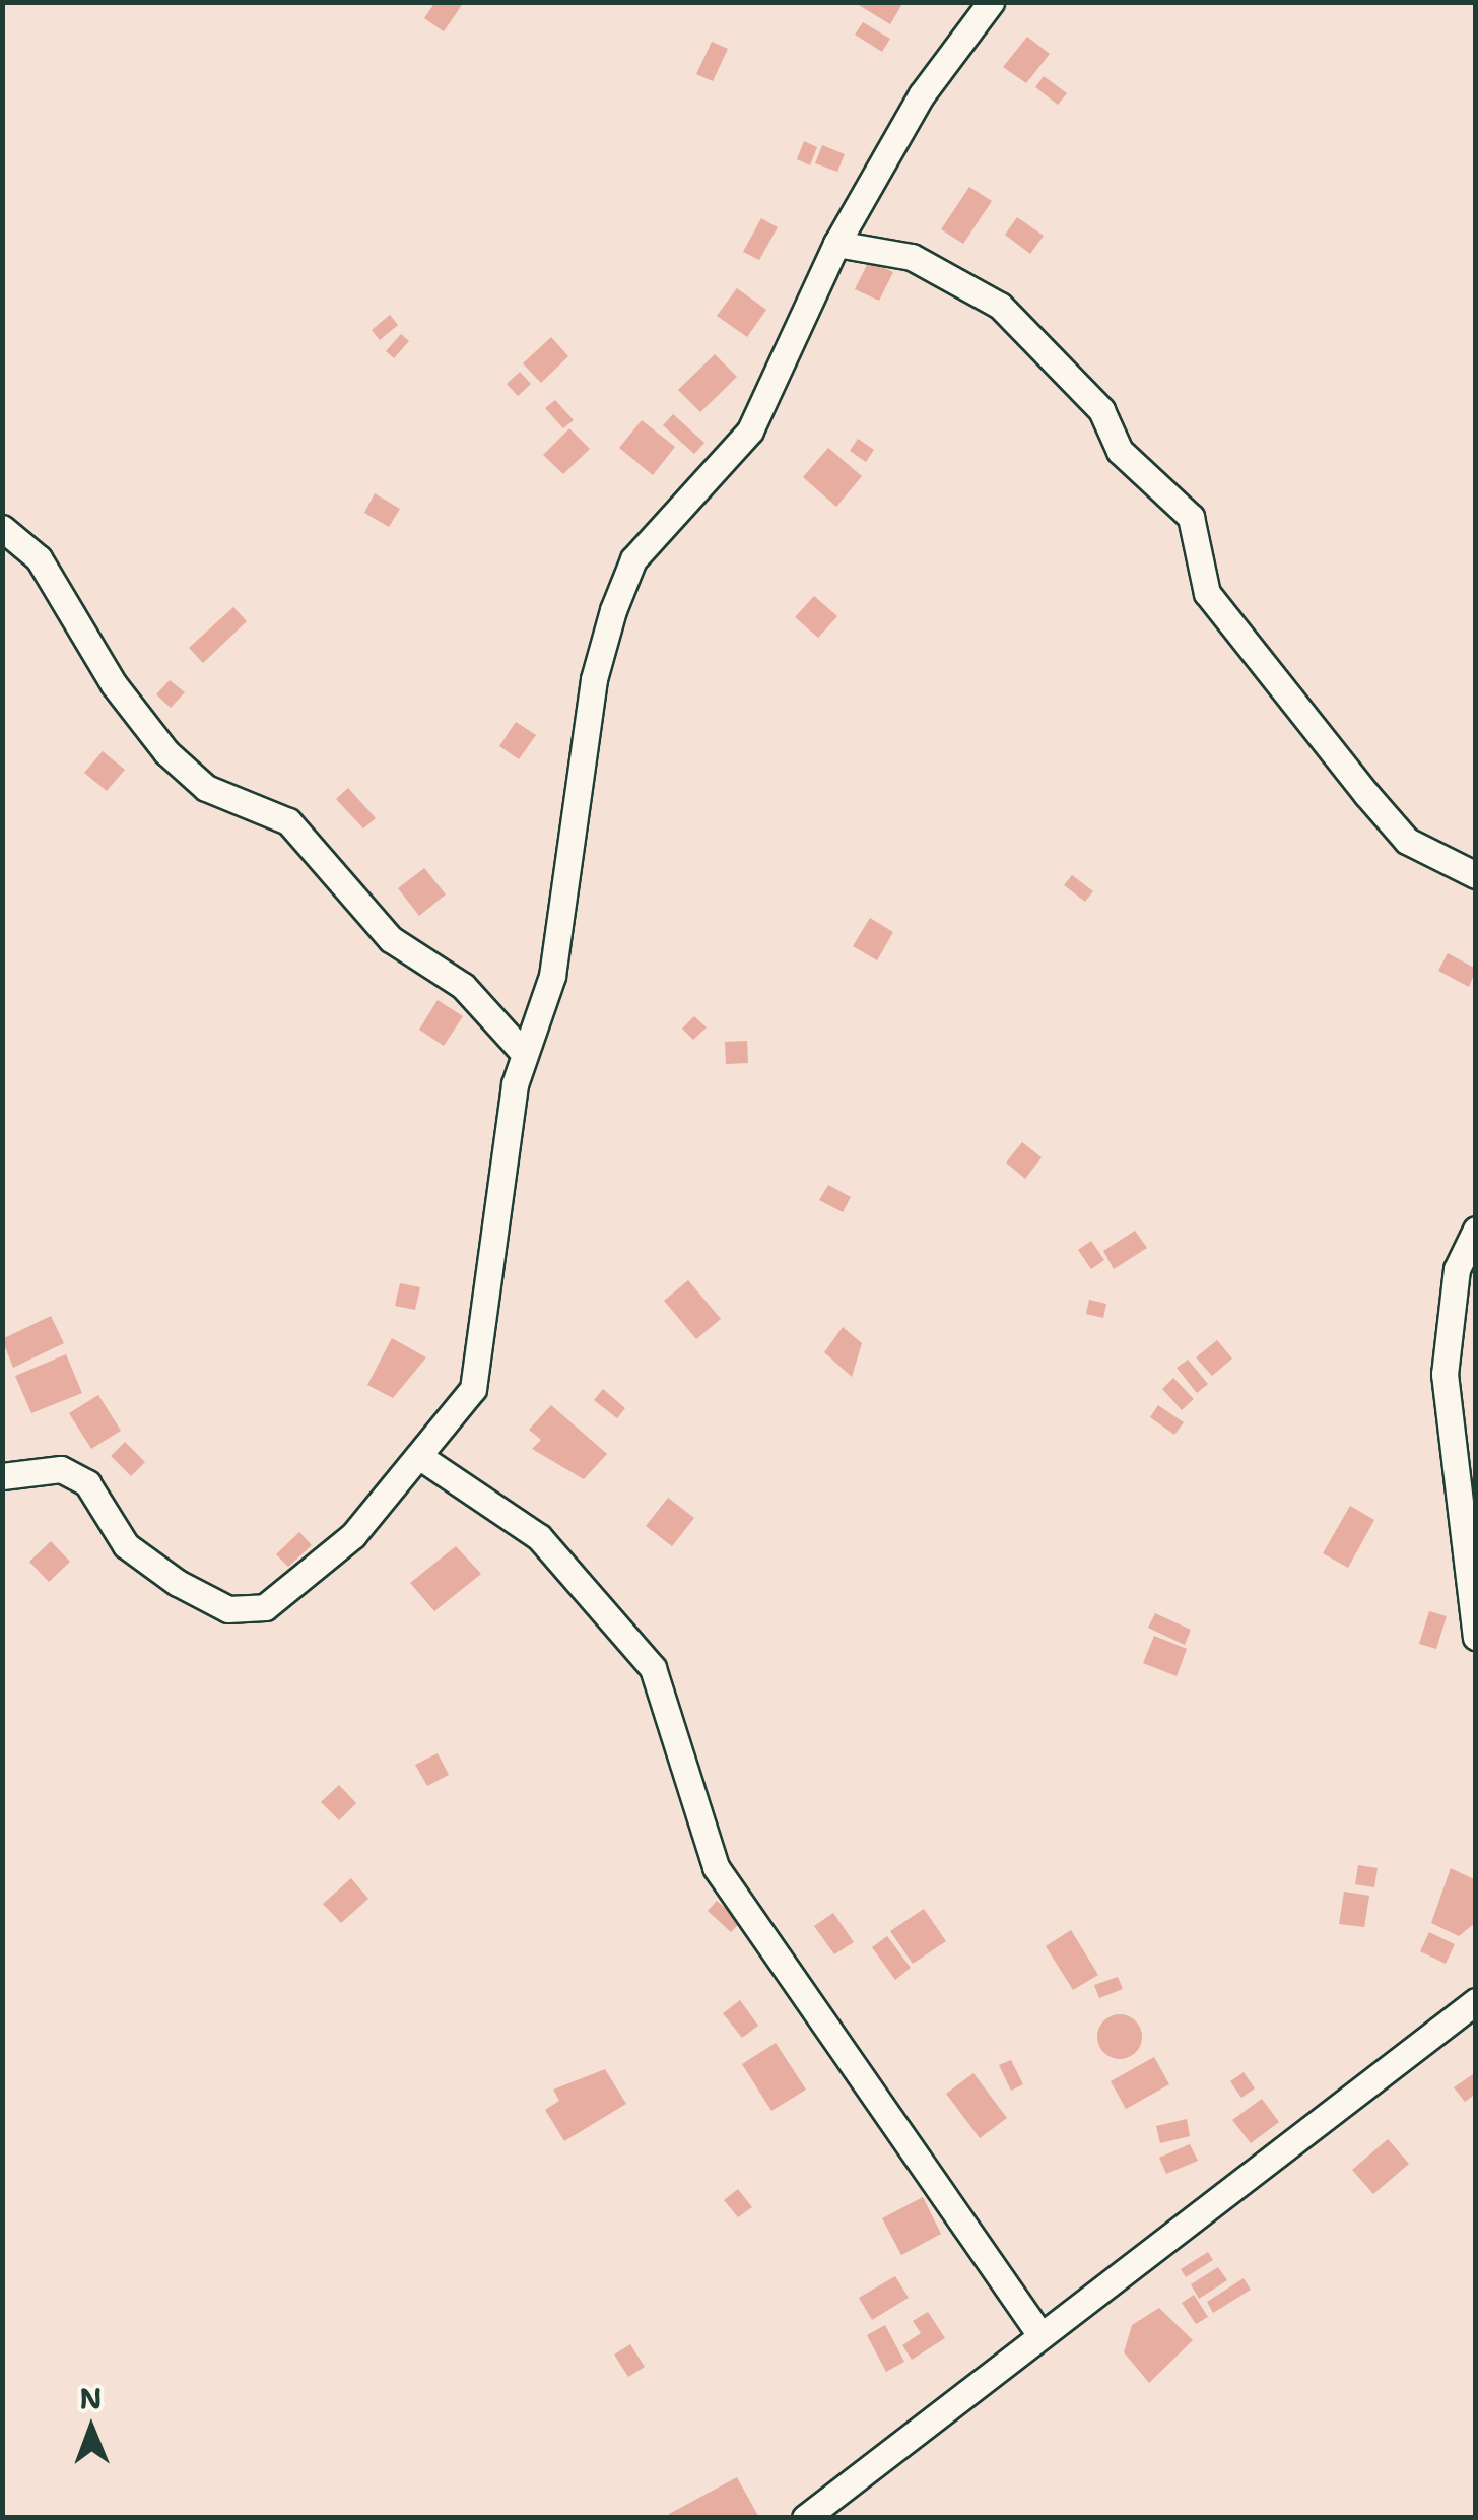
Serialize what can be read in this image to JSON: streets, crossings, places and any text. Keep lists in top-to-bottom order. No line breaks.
{"north":"top"}
